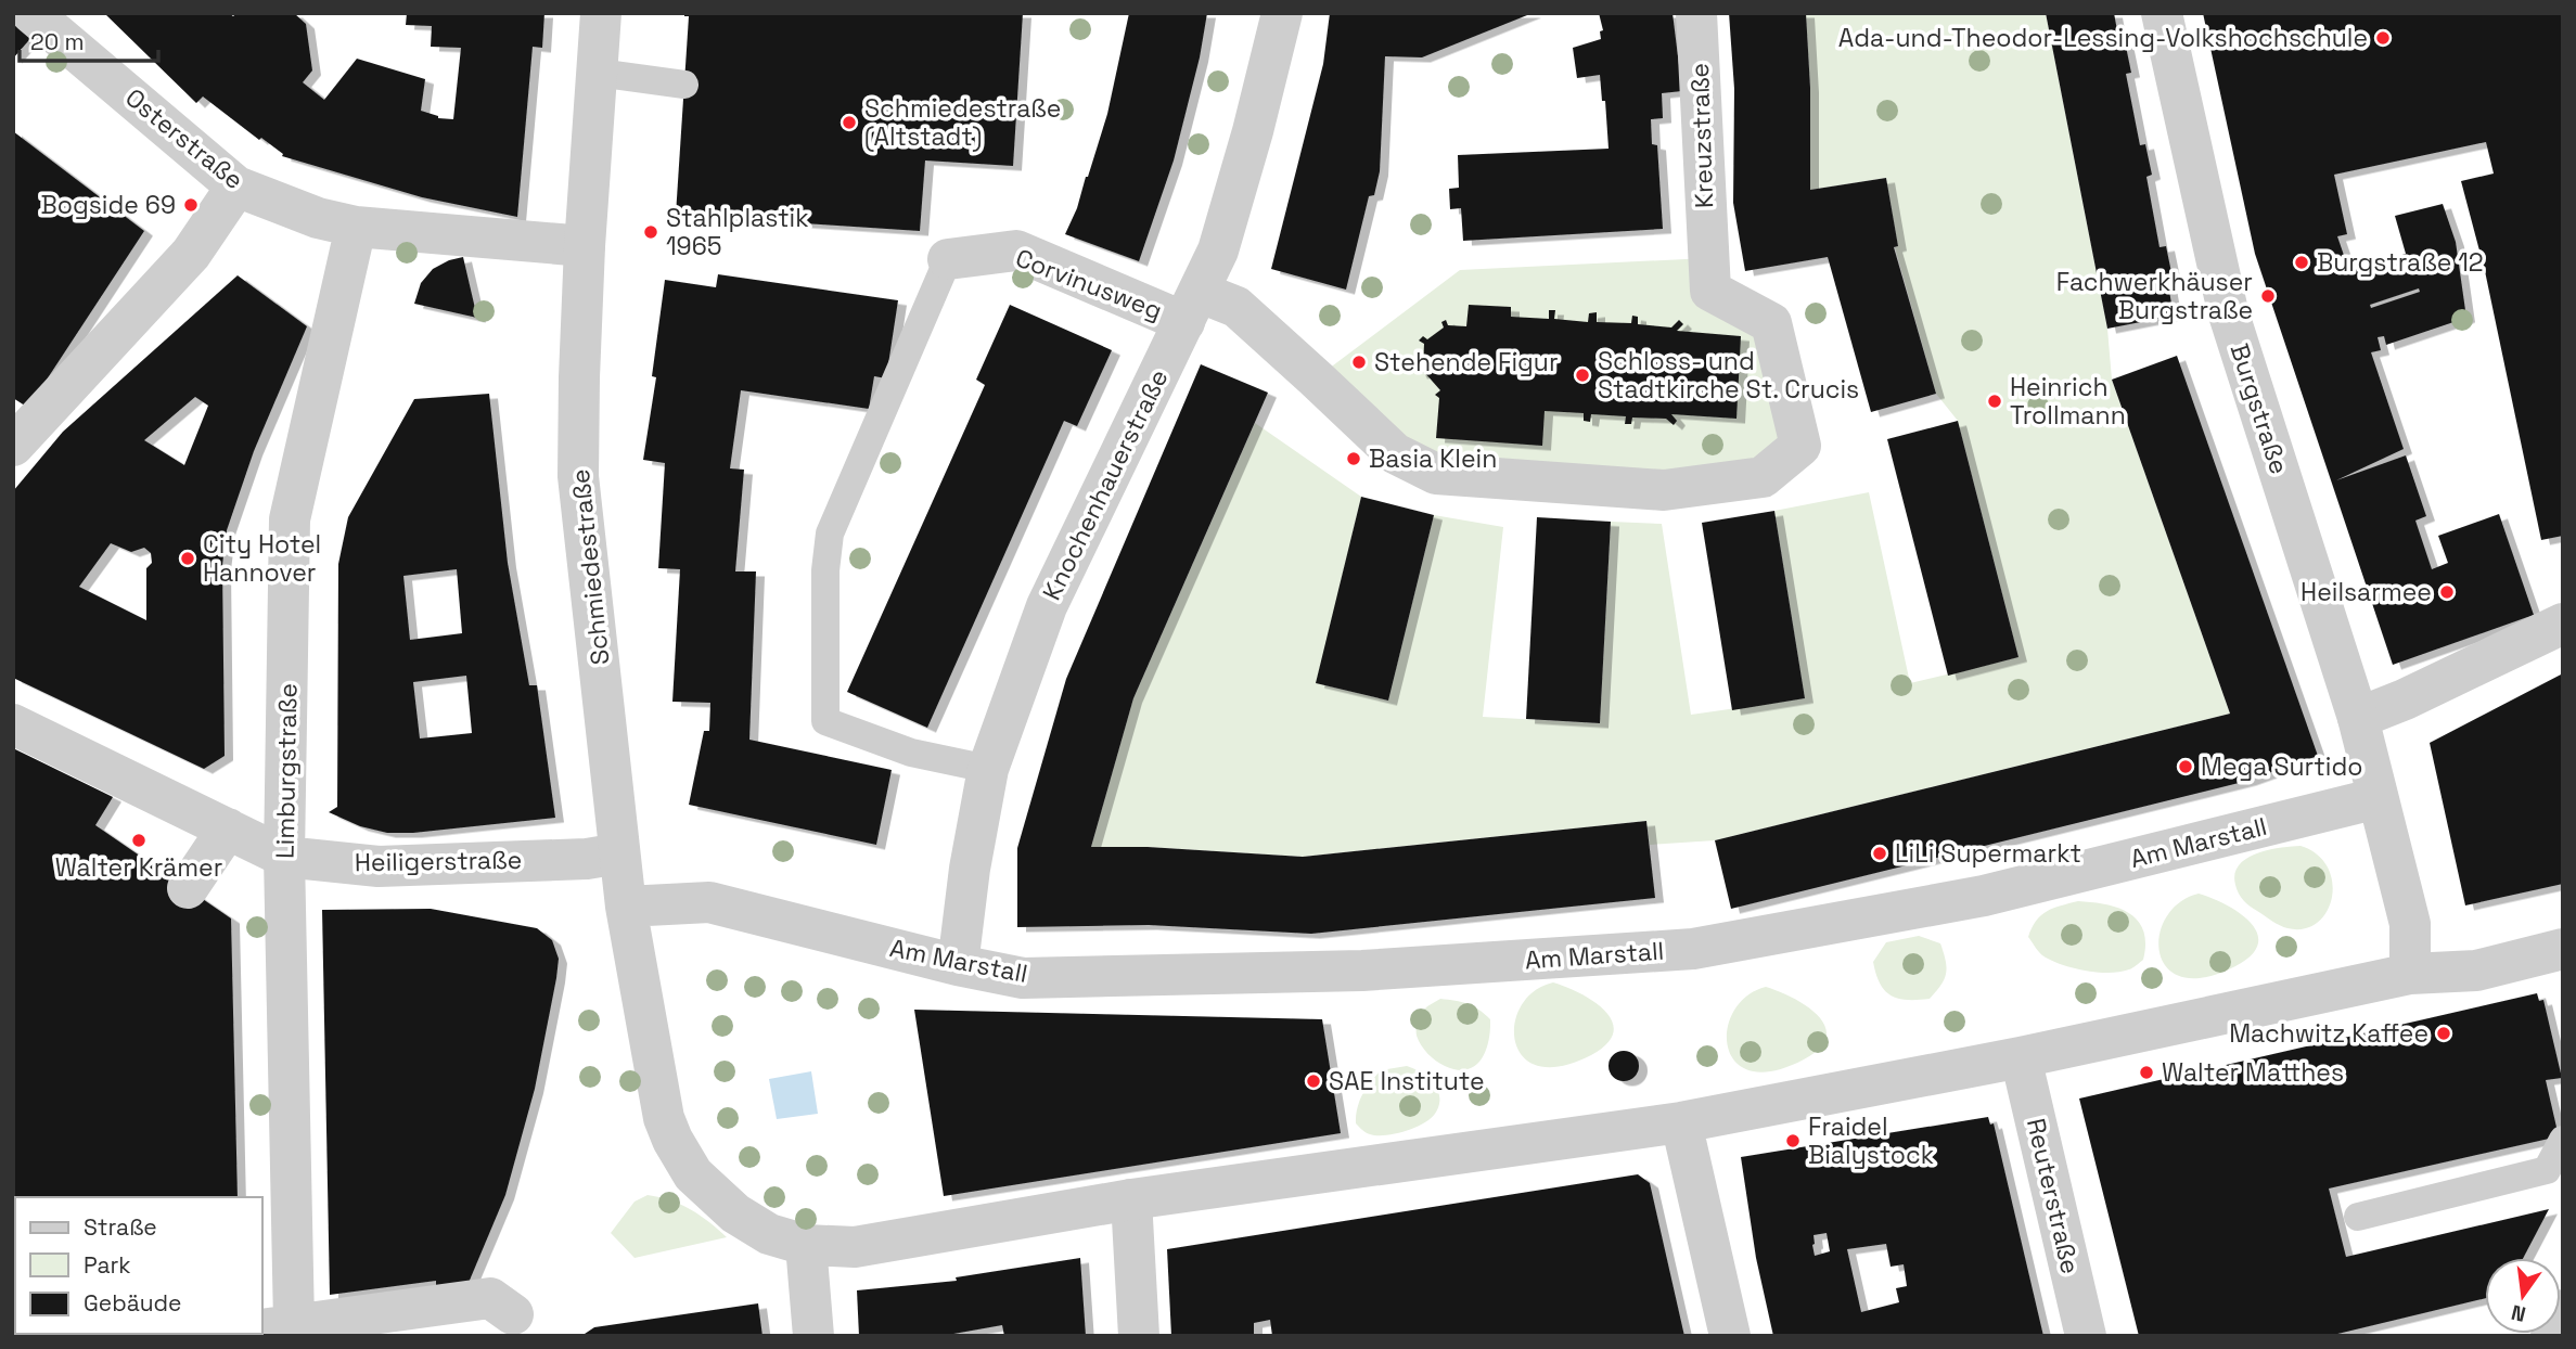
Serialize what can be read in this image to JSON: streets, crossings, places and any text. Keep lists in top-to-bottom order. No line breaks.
{"streets":{"street":["Kreuzstraße","Osterstraße","Corvinusweg","Burgstraße","Knochenhauerstraße","Schmiedestraße","Limburgstraße","Am Marstall","Heiligerstraße","Reuterstraße"]},"crossings":[["Kreuzstraße","Corvinusweg"],["Osterstraße","Schmiedestraße"],["Osterstraße","Limburgstraße"],["Corvinusweg","Knochenhauerstraße"],["Burgstraße","Am Marstall"],["Knochenhauerstraße","Am Marstall"],["Schmiedestraße","Am Marstall"],["Schmiedestraße","Heiligerstraße"],["Limburgstraße","Heiligerstraße"]],"places":["Ada-und-Theodor-Lessing-Volkshochschule","Schmiedestraße (Altstadt)","Bogside 69","Stahlplastik 1965","Burgstraße 12","Fachwerkhäuser Burgstraße","Stehende Figur","Schloss- und Stadtkirche St. Crucis","Heinrich Trollmann","Basia Klein","City Hotel Hannover","Heilsarmee","Mega Surtido","Walter Krämer","LiLi Supermarkt","Machwitz Kaffee","Walter Matthes","SAE Institute","Fraidel Bialystock"],"legend":["Straße","Park","Gebäude"],"scale_bar":"20 m","north":"bottom"}
